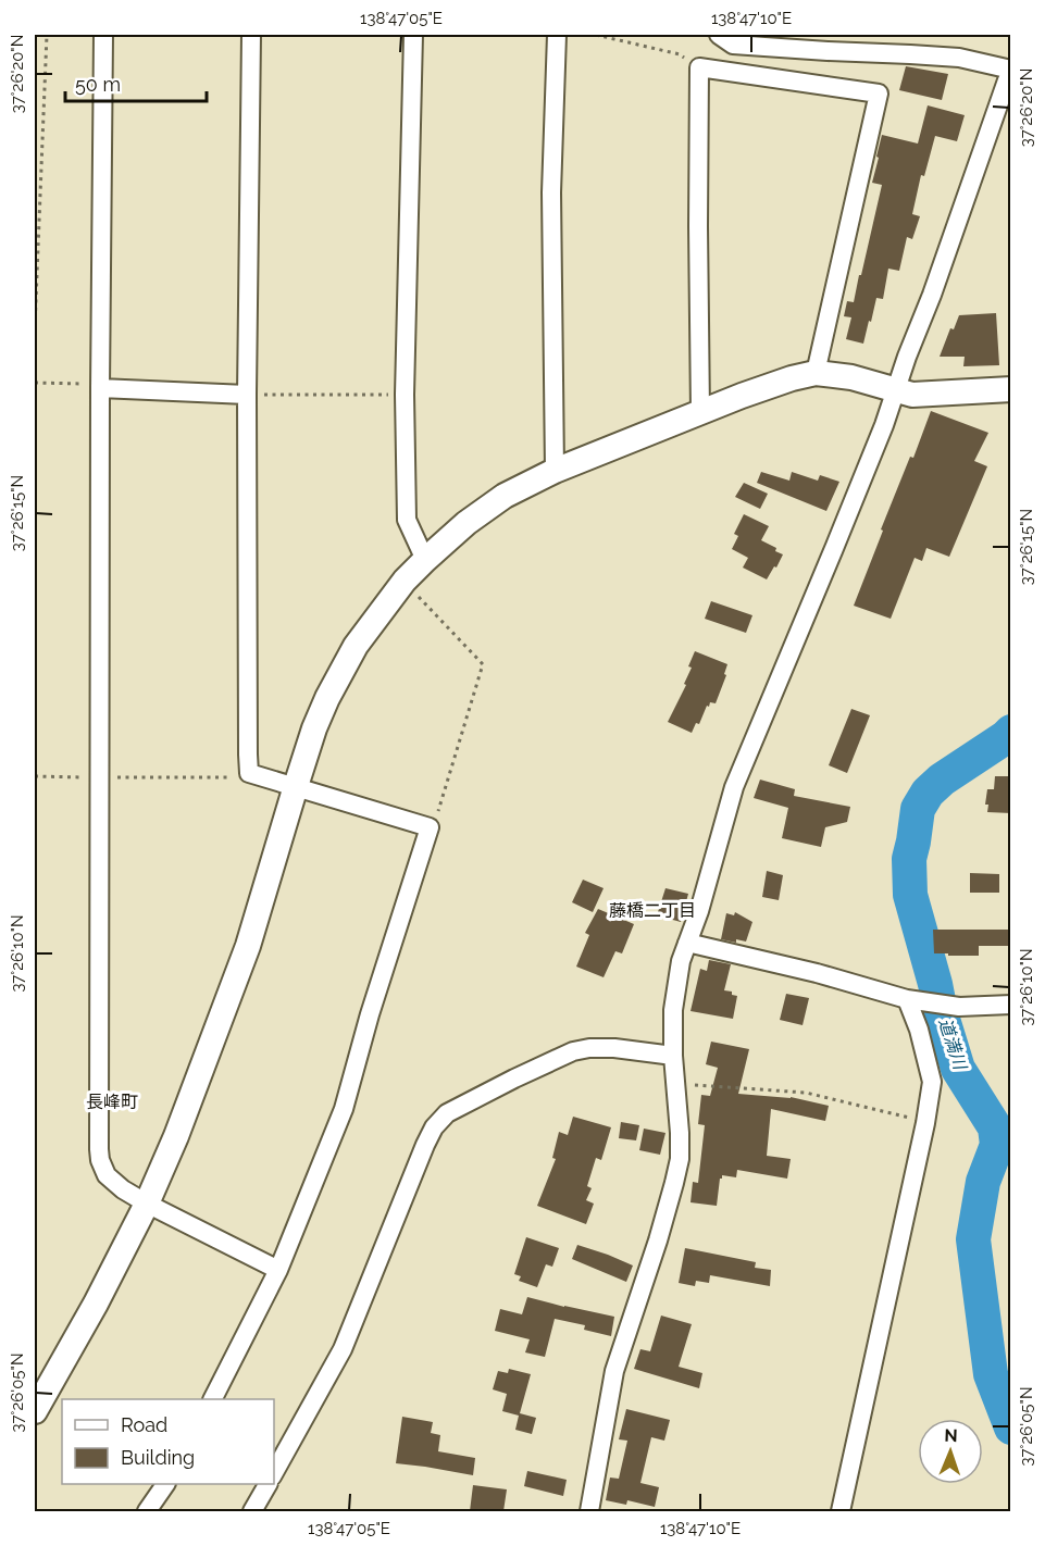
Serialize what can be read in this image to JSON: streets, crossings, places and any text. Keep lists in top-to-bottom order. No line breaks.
{"districts":["藤橋二丁目","長峰町"],"water":["道満川"],"legend":["Road","Building"],"scale_bar":"50 m","north":"top","coordinates":["138°47'05\"E","138°47'10\"E","37°26'20\"N","37°26'15\"N","37°26'10\"N","37°26'05\"N"]}
